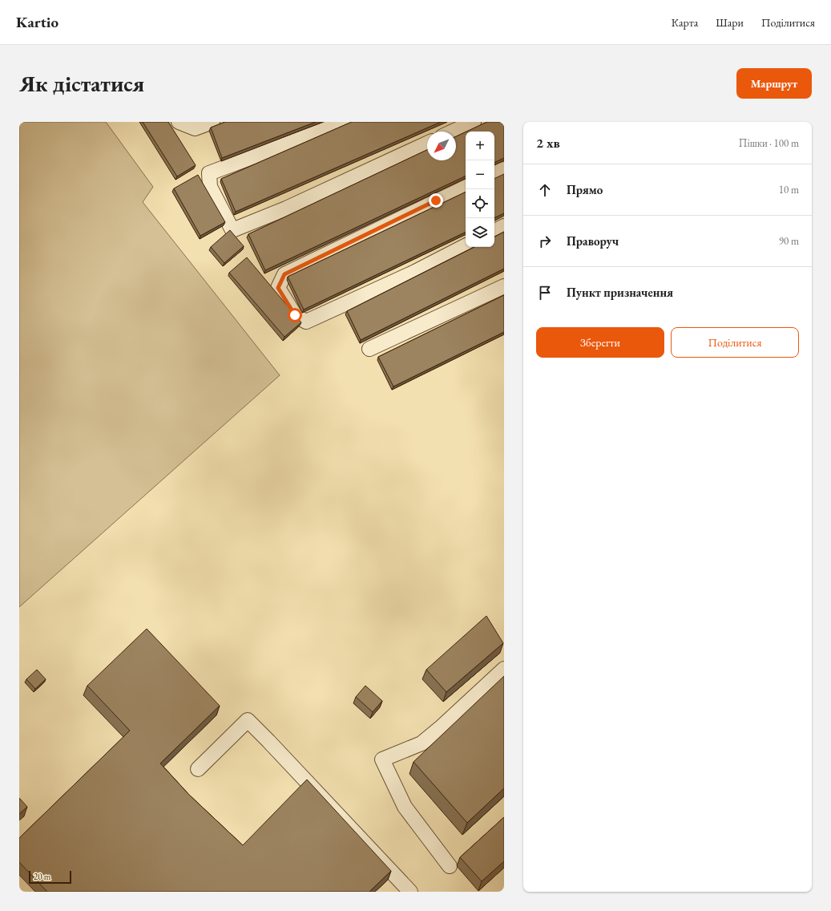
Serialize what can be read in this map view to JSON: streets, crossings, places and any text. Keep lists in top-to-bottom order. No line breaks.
{"scale_bar":"20 m","north":"bottom left","page":{"header":"Kartio","nav":["Карта","Шари","Поділитися"],"buttons":["Маршрут",["Зберегти","Поділитися"]],"title":"Як дістатися","heading":["2 хв","Пішки · 100 m"],"map_buttons":["+","−"],"list":[["Прямо","10 m"],["Праворуч","90 m"],"Пункт призначення"],"scale":"20 m"}}
